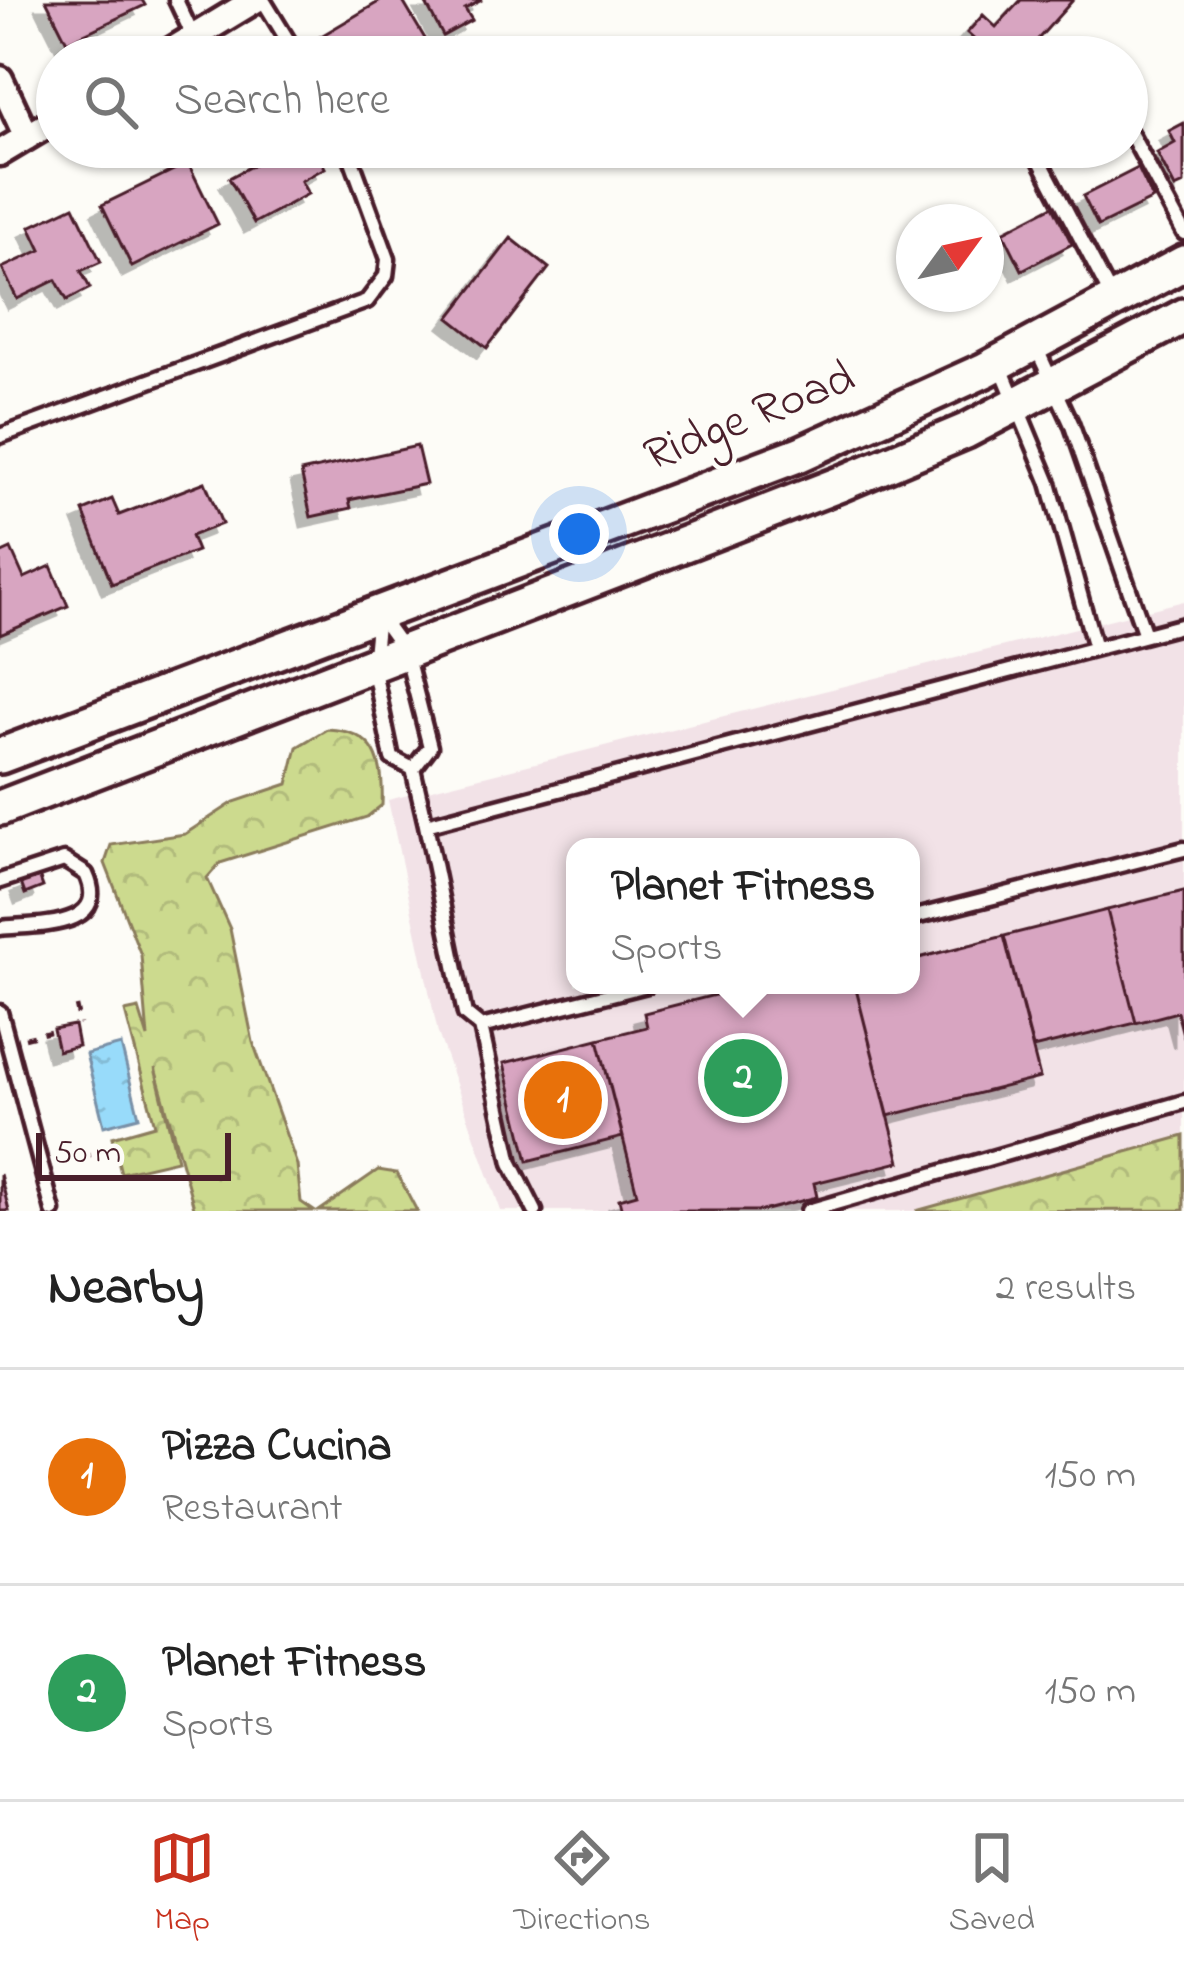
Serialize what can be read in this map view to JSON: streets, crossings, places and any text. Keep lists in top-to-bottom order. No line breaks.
{"streets":{"main road":["Ridge Road"]},"scale_bar":"50 m","north":"top right","page":{"search":"Search here","popup":["Planet Fitness","Sports"],"pins":["2","1"],"scale":"50 m","heading":["Nearby","2 results"],"list":[{"mark":"1","name":"Pizza Cucina","note":"Restaurant","value":"150 m"},{"mark":"2","name":"Planet Fitness","note":"Sports","value":"150 m"}],"nav":["Map","Directions","Saved"]}}
